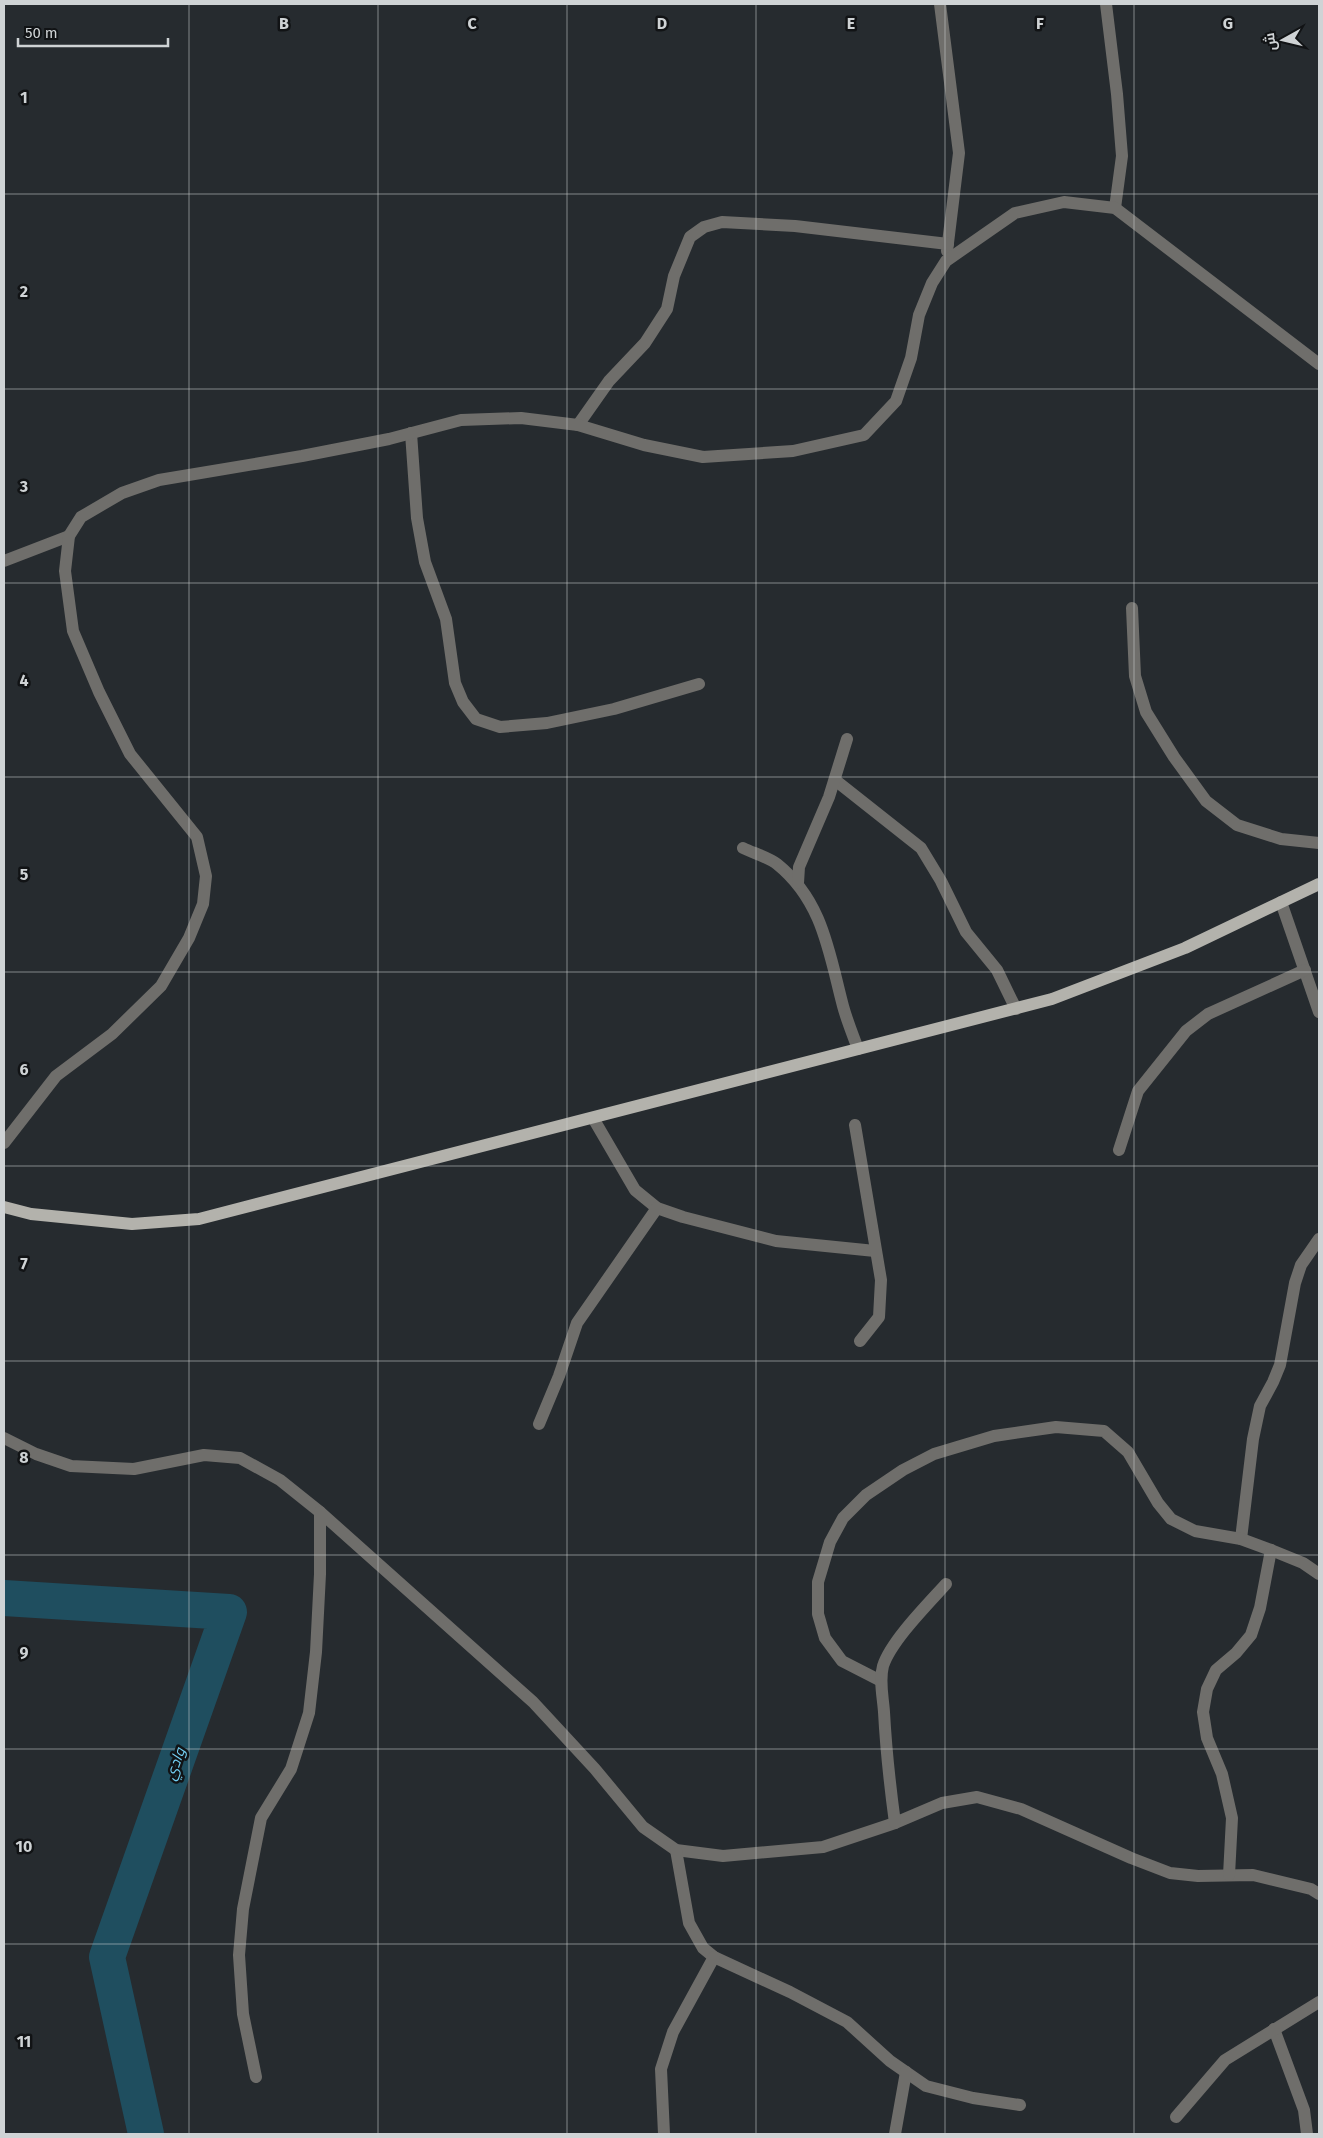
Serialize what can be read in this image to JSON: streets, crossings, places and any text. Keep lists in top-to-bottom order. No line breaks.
{"water":["وادي"],"scale_bar":"50 m","north":"left","grid":{"columns":["B","C","D","E","F","G"],"rows":["1","2","3","4","5","6","7","8","9","10","11"]}}
